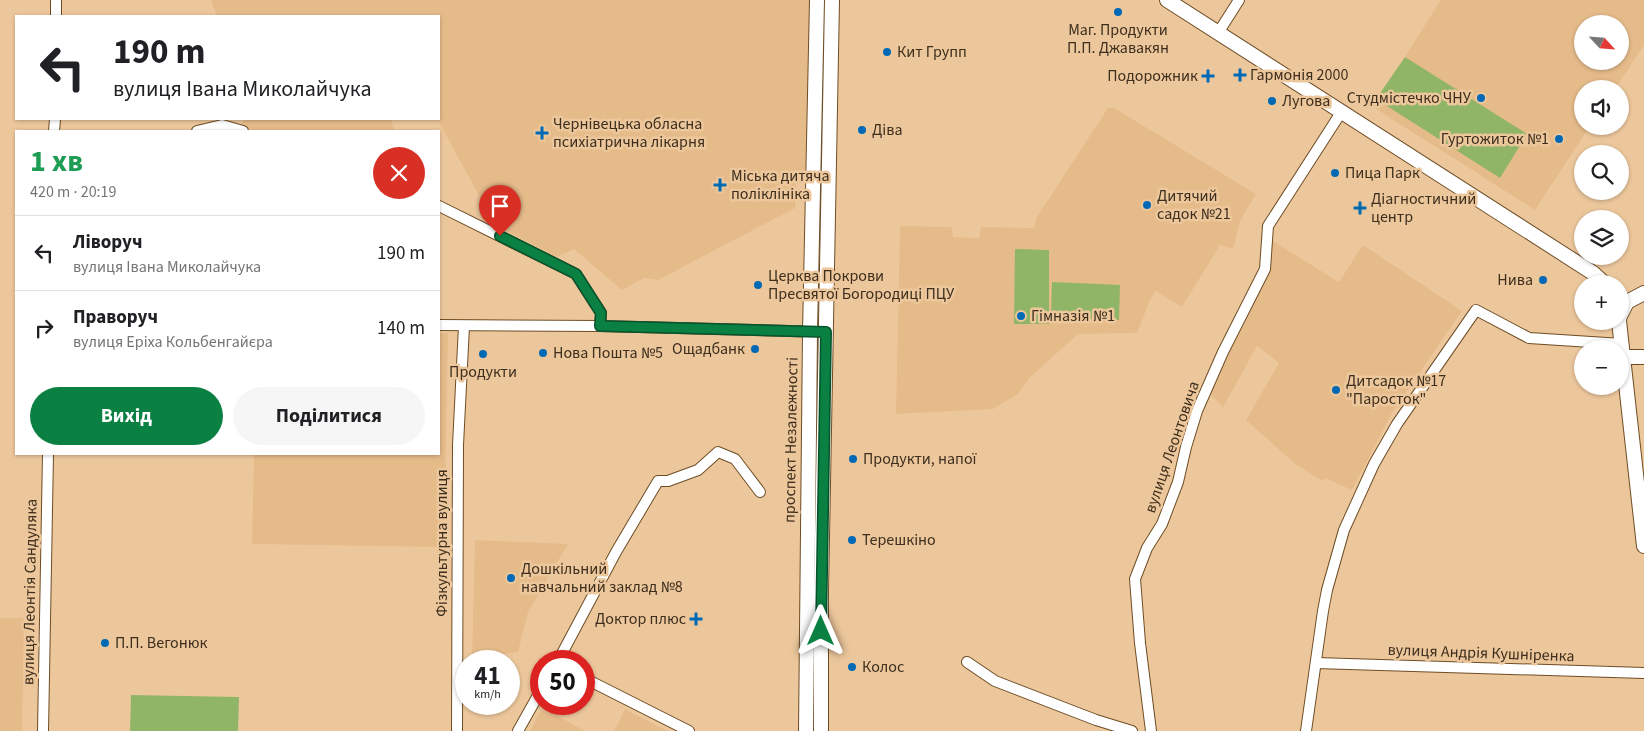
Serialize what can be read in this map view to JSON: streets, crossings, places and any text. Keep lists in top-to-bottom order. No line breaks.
{"streets":{"main road":["проспект Незалежності"],"street":["вулиця Леонтовича","Фізкультурна вулиця","вулиця Леонтія Сандуляка","вулиця Андрія Кушніренка"]},"places":{"other":["Маг. Продукти П.П. Джавакян","Кит Групп","Студмістечко ЧНУ","Лугова","Діва","Гуртожиток №1","Пица Парк","Дитячий садок №21","Нива","Церква Покрови Пресвятої Богородиці ПЦУ","Гімназія №1","Ощадбанк","Нова Пошта №5","Продукти","Дитсадок №17 \"Паросток\"","Продукти, напої","Терешкіно","Дошкільний навчальний заклад №8","П.П. Вегонюк","Колос"],"health":["Гармонія 2000","Подорожник","Чернівецька обласна психіатрична лікарня","Міська дитяча поліклініка","Діагностичний центр","Доктор плюс"]},"north":"bottom right","page":{"map_buttons":["+","−"],"turn":["190 m","вулиця Івана Миколайчука"],"heading":["1 хв","420 m · 20:19"],"list":[{"name":"Ліворуч","note":"вулиця Івана Миколайчука","value":"190 m"},{"name":"Праворуч","note":"вулиця Еріха Кольбенгайєра","value":"140 m"}],"buttons":["Вихід","Поділитися"],"speed":"41 km/h","limit":"50"}}
